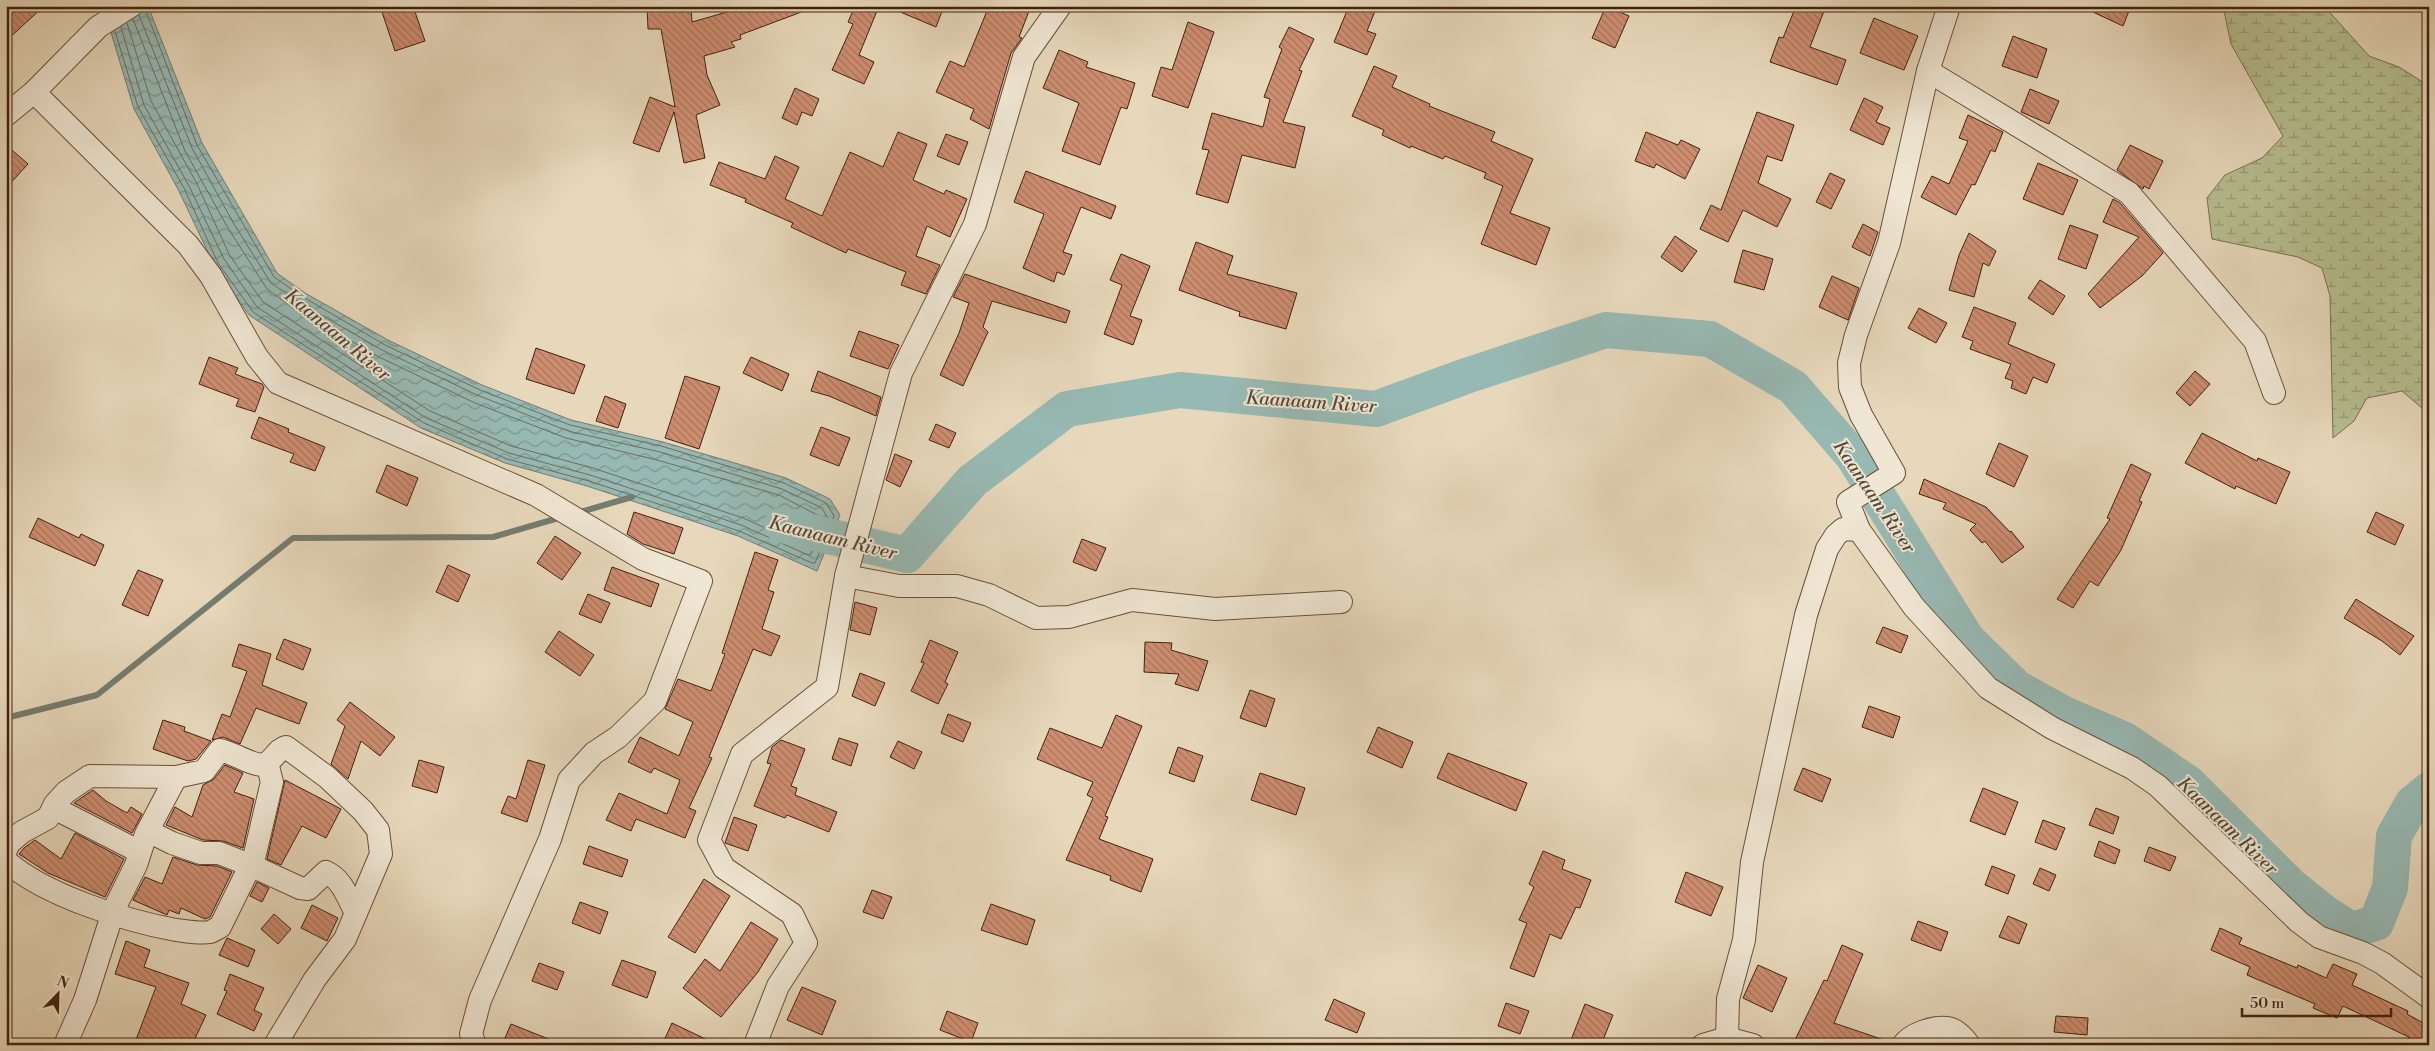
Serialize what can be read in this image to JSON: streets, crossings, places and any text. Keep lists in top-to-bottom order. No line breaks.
{"water":["Kaanaam River"],"scale_bar":"50 m","north":"top right"}
